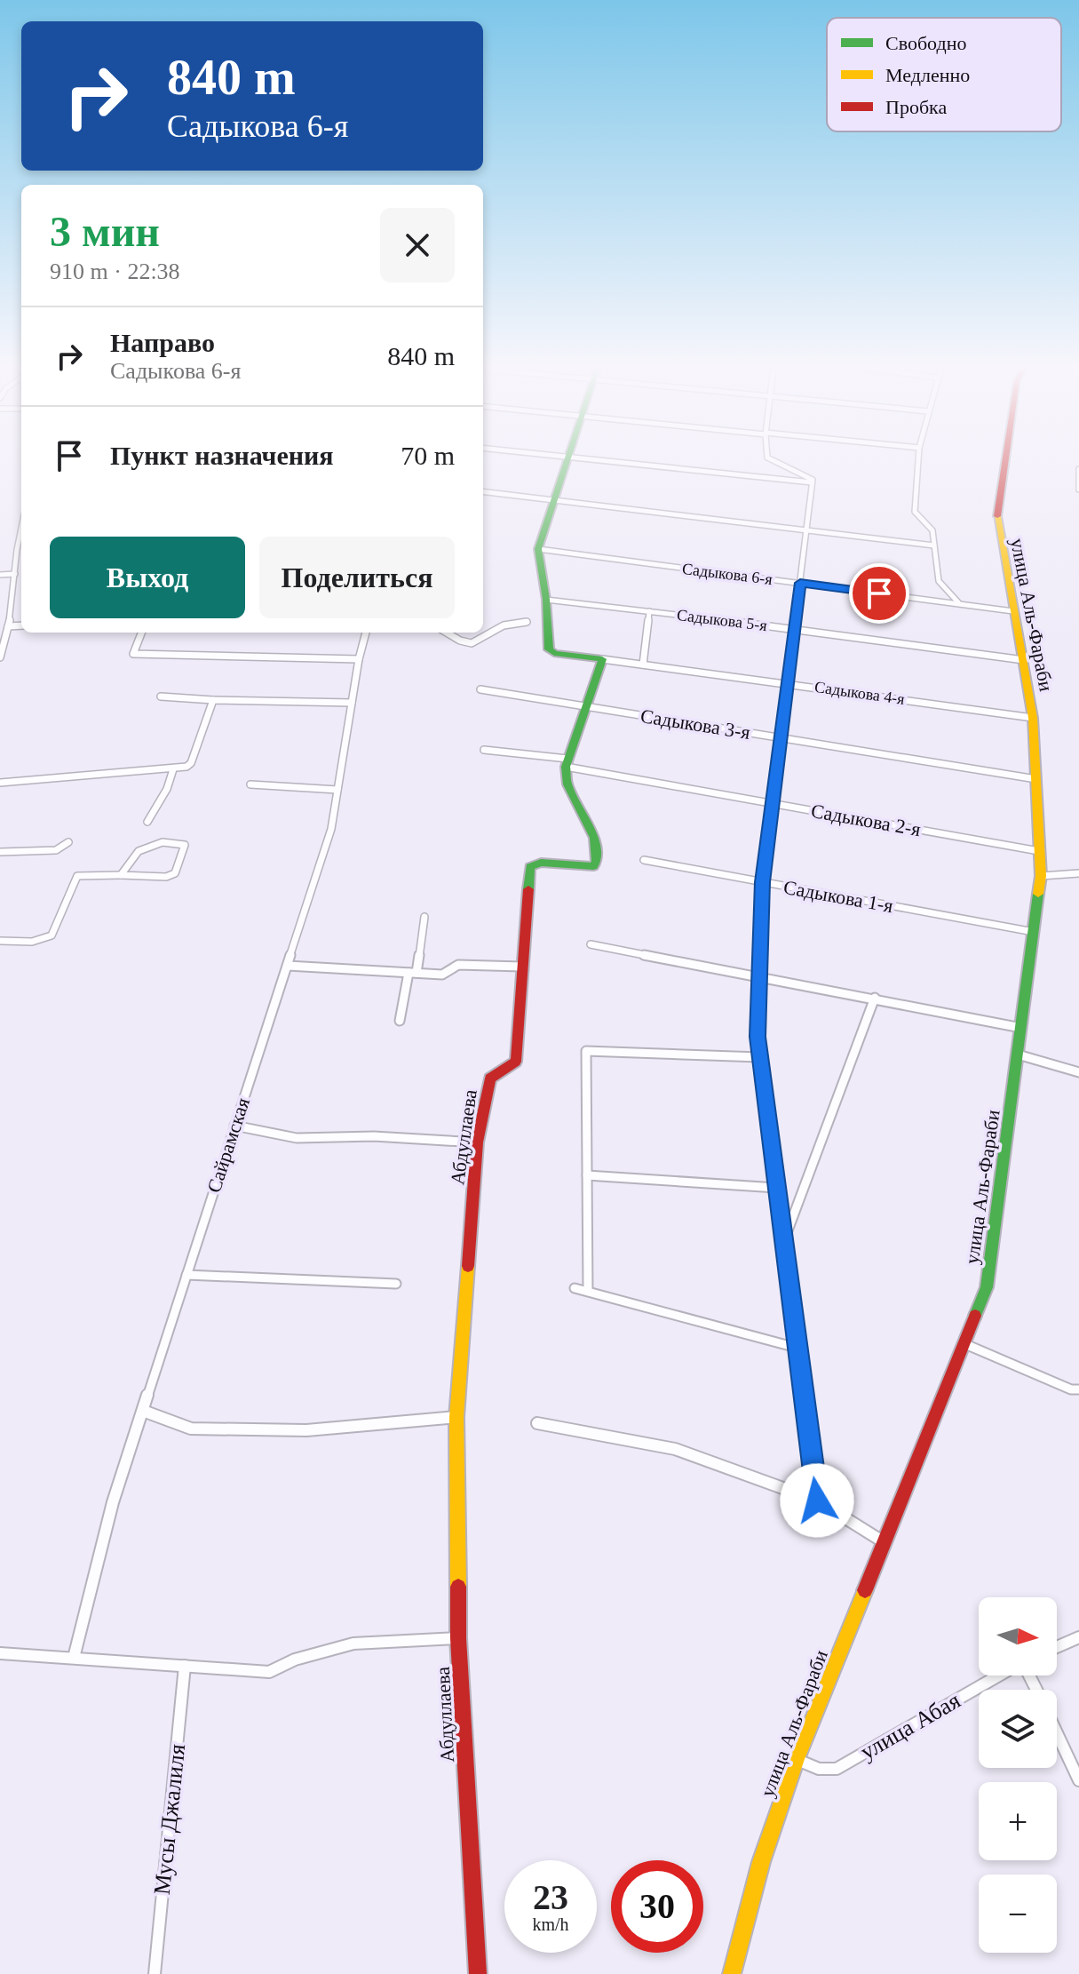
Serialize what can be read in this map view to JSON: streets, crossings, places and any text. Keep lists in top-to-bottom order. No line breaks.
{"streets":{"street":["Садыкова 6-я","улица Аль-Фараби","Садыкова 5-я","Садыкова 4-я","Садыкова 3-я","Садыкова 2-я","Садыкова 1-я","Абдуллаева","Сайрамская","улица Абая","Мусы Джалиля"]},"crossings":[["Садыкова 6-я","улица Аль-Фараби"],["улица Аль-Фараби","Садыкова 5-я"],["улица Аль-Фараби","Садыкова 4-я"],["улица Аль-Фараби","Садыкова 3-я"],["улица Аль-Фараби","Садыкова 2-я"],["улица Аль-Фараби","Садыкова 1-я"],["улица Аль-Фараби","улица Абая"],["Садыкова 2-я","Абдуллаева"]],"legend":["Свободно","Медленно","Пробка"],"north":"right","page":{"turn":["840 m","Садыкова 6-я"],"heading":["3 мин","910 m · 22:38"],"list":[{"name":"Направо","note":"Садыкова 6-я","value":"840 m"},{"name":"Пункт назначения","value":"70 m"}],"buttons":["Выход","Поделиться"],"map_buttons":["+","−"],"speed":"23 km/h","limit":"30"}}
